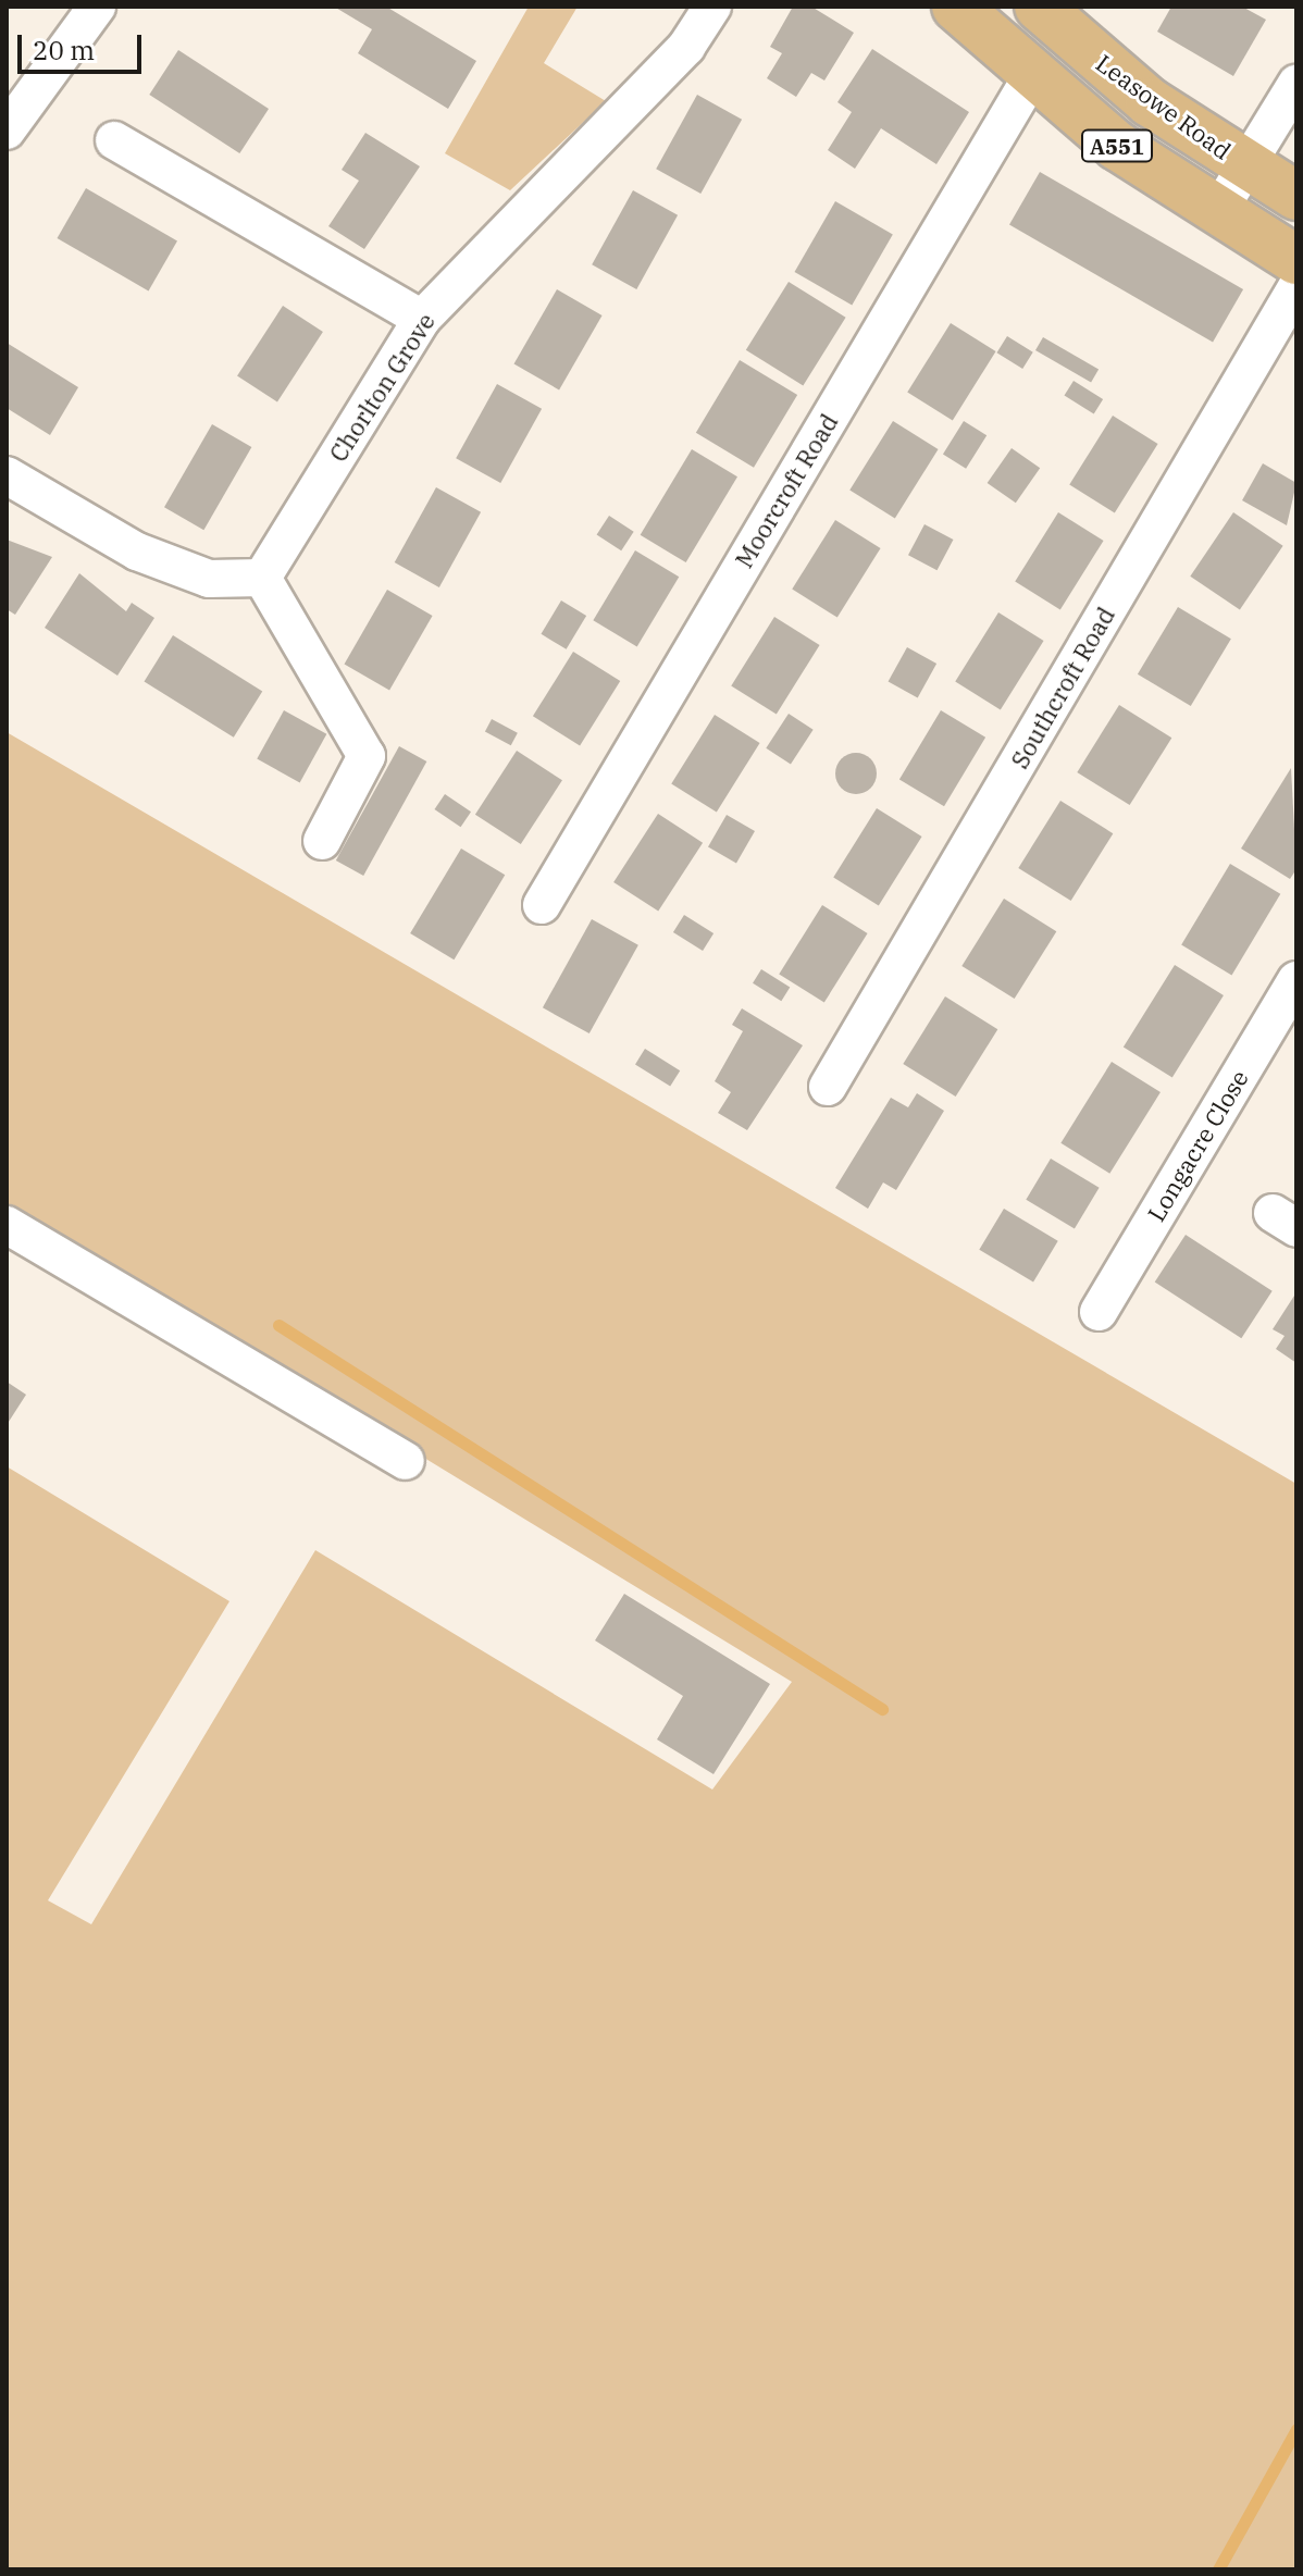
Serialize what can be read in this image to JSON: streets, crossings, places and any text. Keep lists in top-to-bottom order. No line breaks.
{"streets":{"main road":["Leasowe Road","A551"],"street":["Chorlton Grove","Moorcroft Road","Southcroft Road","Longacre Close"]},"crossings":[["A551","Moorcroft Road"]],"scale_bar":"20 m"}
